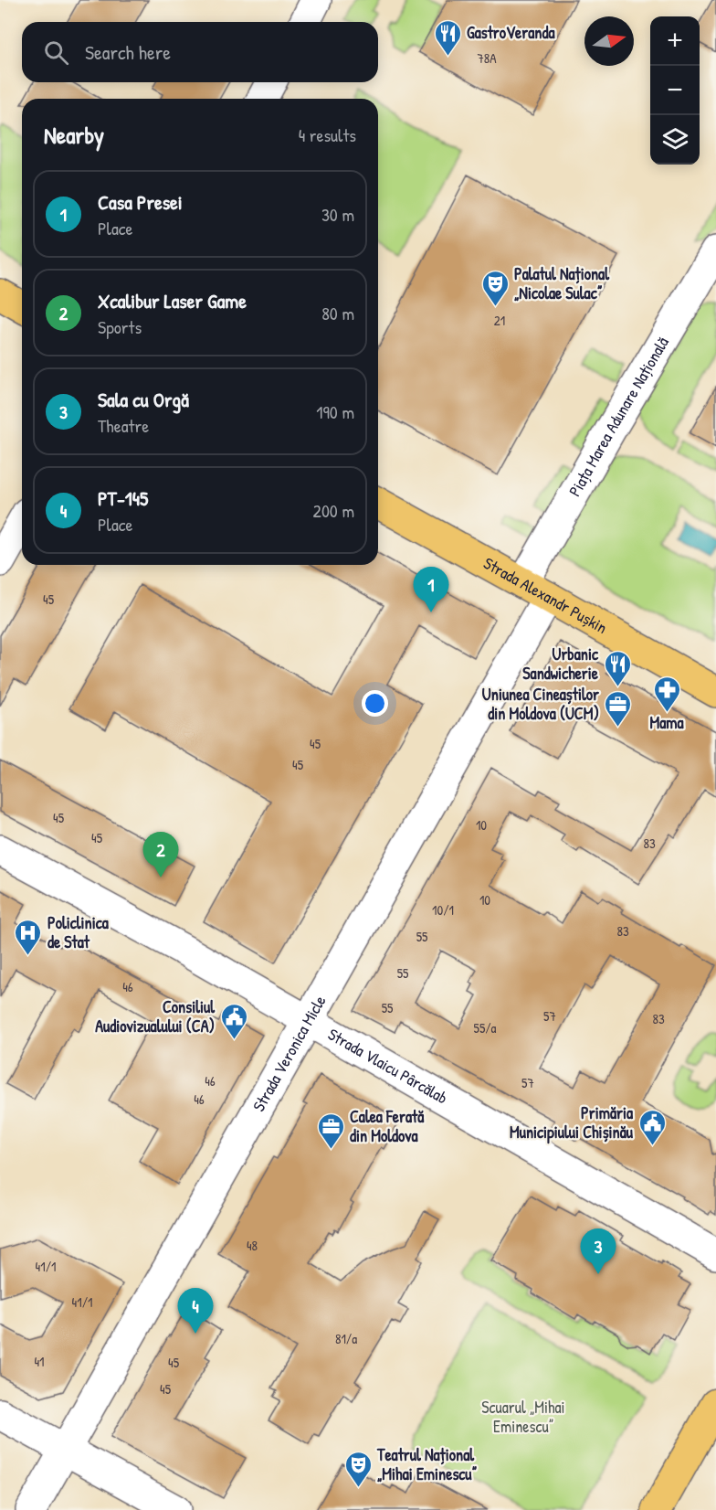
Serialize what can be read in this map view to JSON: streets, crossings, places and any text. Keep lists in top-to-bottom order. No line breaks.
{"streets":{"main road":["Strada Alexandr Pușkin"],"street":["Piața Marea Adunare Națională","Strada Veronica Micle","Strada Vlaicu Pârcălab"]},"crossings":[["Piața Marea Adunare Națională","Strada Alexandr Pușkin"],["Piața Marea Adunare Națională","Strada Veronica Micle"],["Strada Alexandr Pușkin","Strada Veronica Micle"],["Strada Veronica Micle","Strada Vlaicu Pârcălab"]],"parks":["Scuarul „Mihai Eminescu”"],"places":{"restaurant":["GastroVeranda","Urbanic Sandwicherie"],"theatre":["Palatul Național „Nicolae Sulac”","Teatrul Național „Mihai Eminescu”"],"pharmacy":["Mama"],"office":["Uniunea Cineaștilor din Moldova (UCM)","Calea Ferată din Moldova"],"hospital":["Policlinica de Stat"],"public building":["Consiliul Audiovizualului (CA)","Primăria Municipiului Chișinău"]},"house_numbers":["78A","21","45","45","45","45","10","45","83","10","10/1","83","55","55","46","55","57","83","55/a","46","57","46","48","41/1","41/1","81/a","41","45","45"],"north":"right","page":{"map_buttons":["+","−"],"search":"Search here","heading":["Nearby","4 results"],"list":[{"mark":"1","name":"Casa Presei","note":"Place","value":"30 m"},{"mark":"2","name":"Xcalibur Laser Game","note":"Sports","value":"80 m"},{"mark":"3","name":"Sala cu Orgă","note":"Theatre","value":"190 m"},{"mark":"4","name":"PT-145","note":"Place","value":"200 m"}],"pins":["1","2","3","4"]}}
